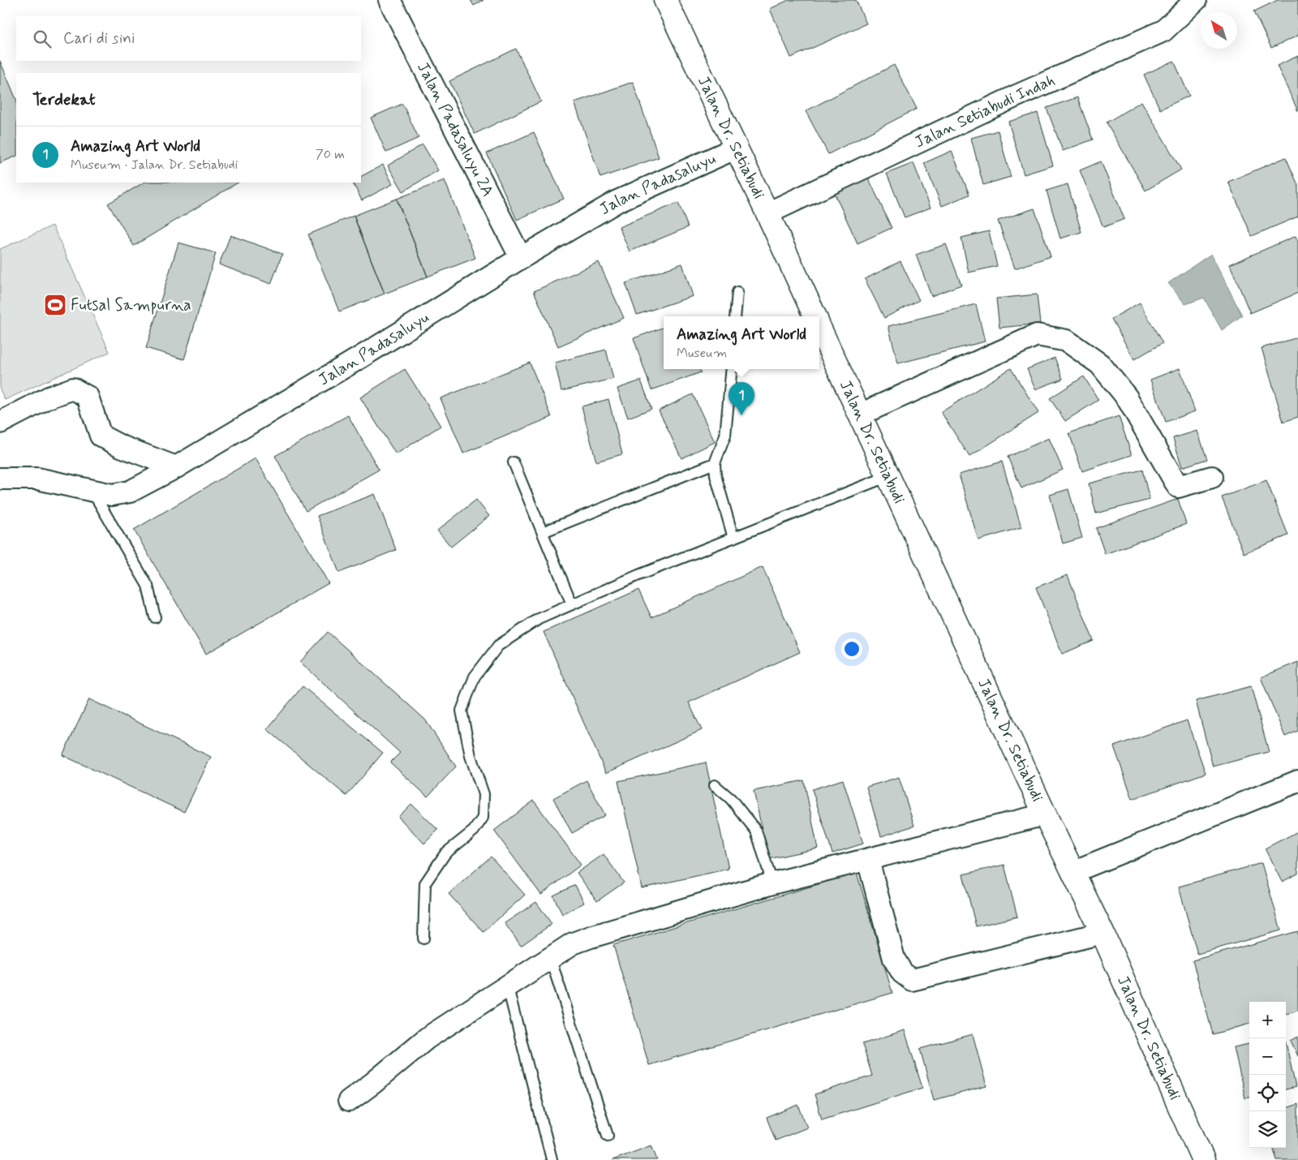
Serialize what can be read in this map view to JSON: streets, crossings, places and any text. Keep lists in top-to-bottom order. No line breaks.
{"streets":{"main road":["Jalan Dr. Setiabudi"],"street":["Jalan Setiabudi Indah","Jalan Padasaluyu 2A","Jalan Padasaluyu"]},"crossings":[["Jalan Setiabudi Indah","Jalan Dr. Setiabudi"],["Jalan Padasaluyu 2A","Jalan Padasaluyu"],["Jalan Dr. Setiabudi","Jalan Padasaluyu"]],"places":{"sports":["Futsal Sampurna"]},"north":"top left","page":{"search":"Cari di sini","heading":"Terdekat","list":[{"mark":"1","name":"Amazing Art World","note":"Museum · Jalan Dr. Setiabudi","value":"70 m"}],"popup":["Amazing Art World","Museum"],"pins":"1","map_buttons":["+","−"]}}
